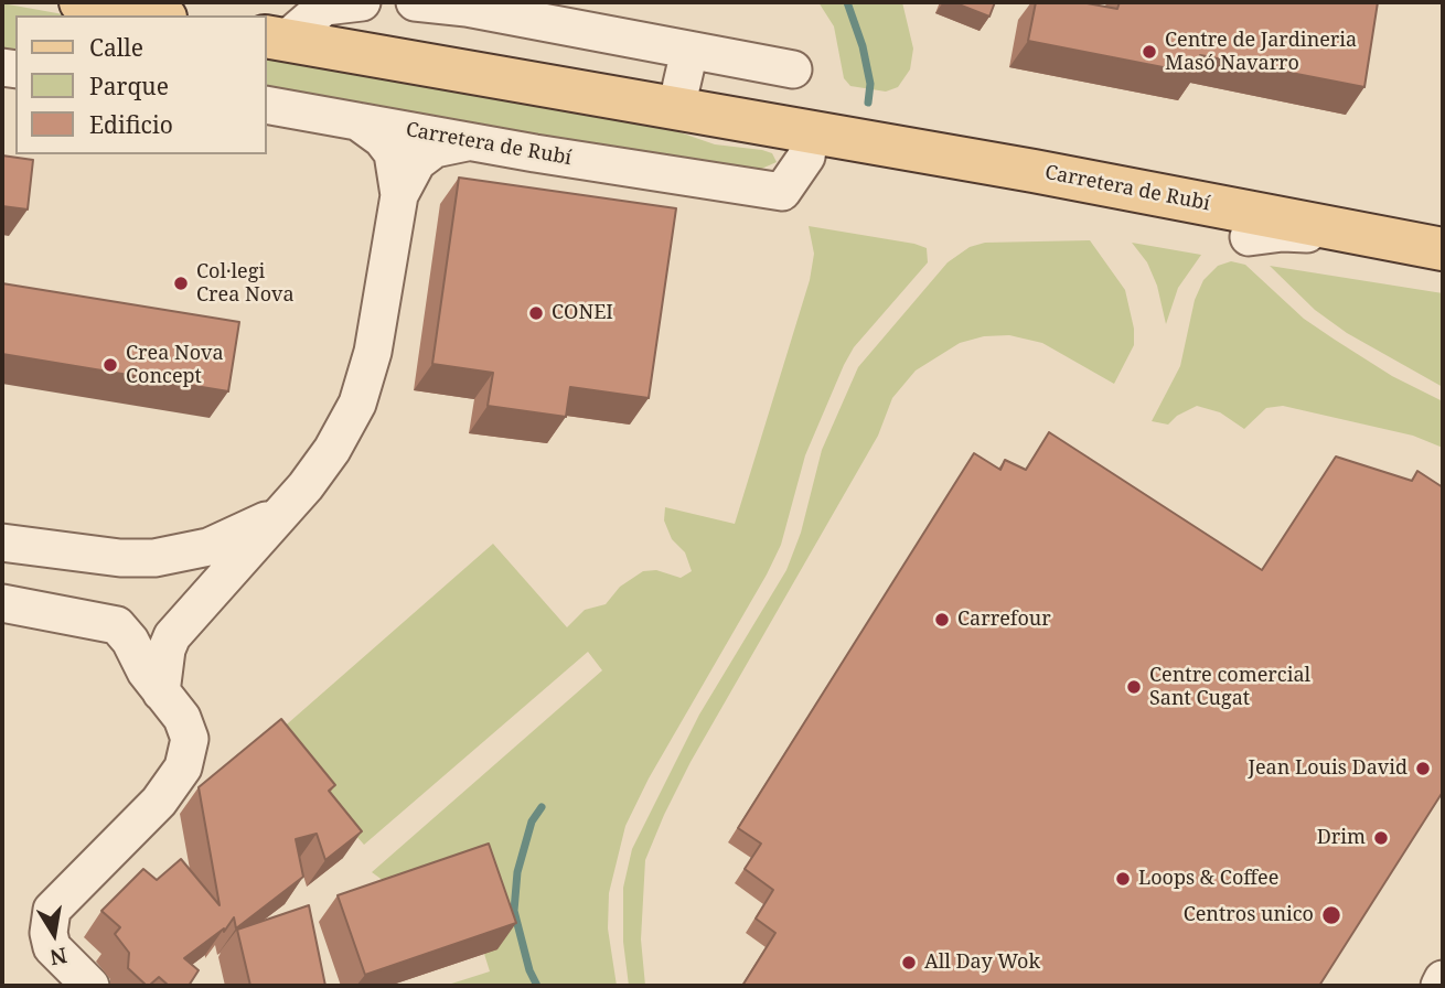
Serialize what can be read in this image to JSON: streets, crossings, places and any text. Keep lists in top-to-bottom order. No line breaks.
{"streets":{"main road":["Carretera de Rubí"]},"places":["Centre de Jardineria Masó Navarro","Col·legi Crea Nova","CONEI","Crea Nova Concept","Carrefour","Centre comercial Sant Cugat","Jean Louis David","Drim","Loops & Coffee","Centros unico","All Day Wok"],"legend":["Calle","Parque","Edificio"],"north":"bottom"}
